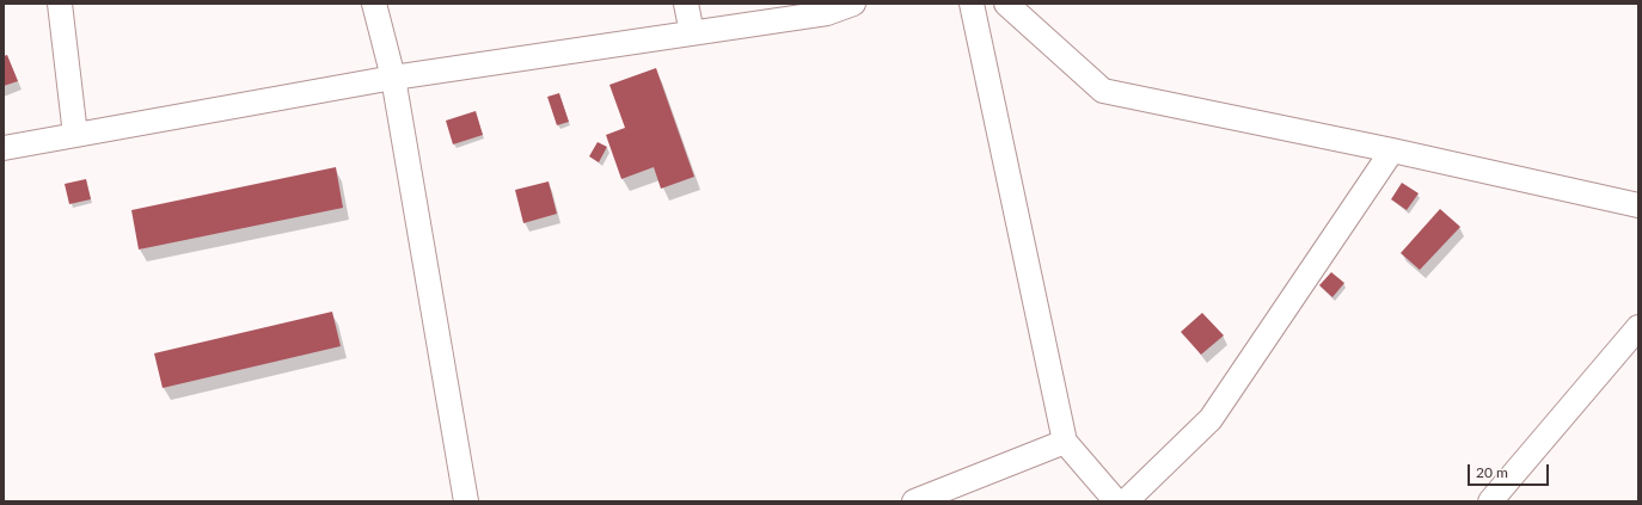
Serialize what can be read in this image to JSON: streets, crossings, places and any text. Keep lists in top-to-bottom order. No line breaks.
{"scale_bar":"20 m"}
